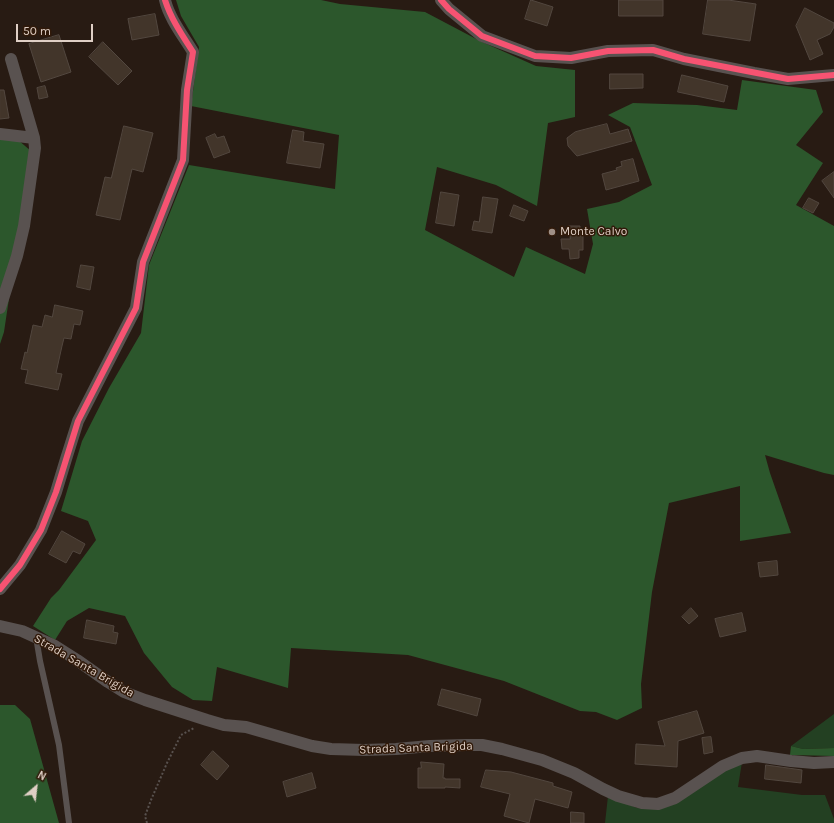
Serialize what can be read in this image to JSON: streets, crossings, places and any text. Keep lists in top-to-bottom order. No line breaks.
{"streets":{"street":["Strada Santa Brigida"]},"places":["Monte Calvo"],"scale_bar":"50 m","north":"top right"}
